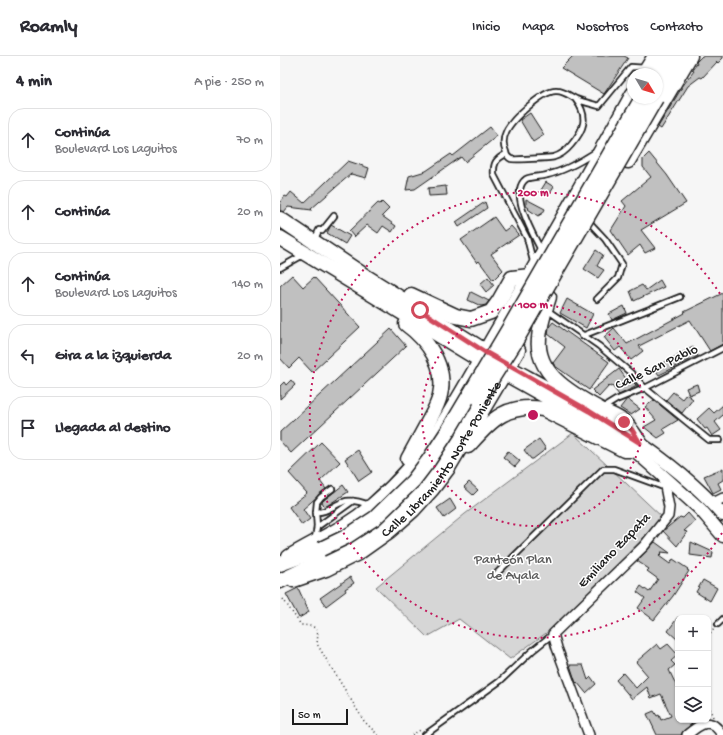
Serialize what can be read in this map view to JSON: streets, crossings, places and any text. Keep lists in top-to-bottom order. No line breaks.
{"streets":{"main road":["Calle Libramiento Norte Poniente"],"street":["Emiliano Zapata"],"lane":["Calle San Pablo"]},"parks":["Panteón Plan de Ayala"],"scale_bar":"50 m","north":"bottom right","page":{"header":"Roamly","nav":["Inicio","Mapa","Nosotros","Contacto"],"heading":["4 min","A pie · 250 m"],"list":[["Continúa","Boulevard Los Laguitos","70 m"],["Continúa","20 m"],["Continúa","Boulevard Los Laguitos","140 m"],["Gira a la izquierda","20 m"],"Llegada al destino"],"map_buttons":["+","−"],"scale":"50 m"},"rings":["200 m","100 m"]}
